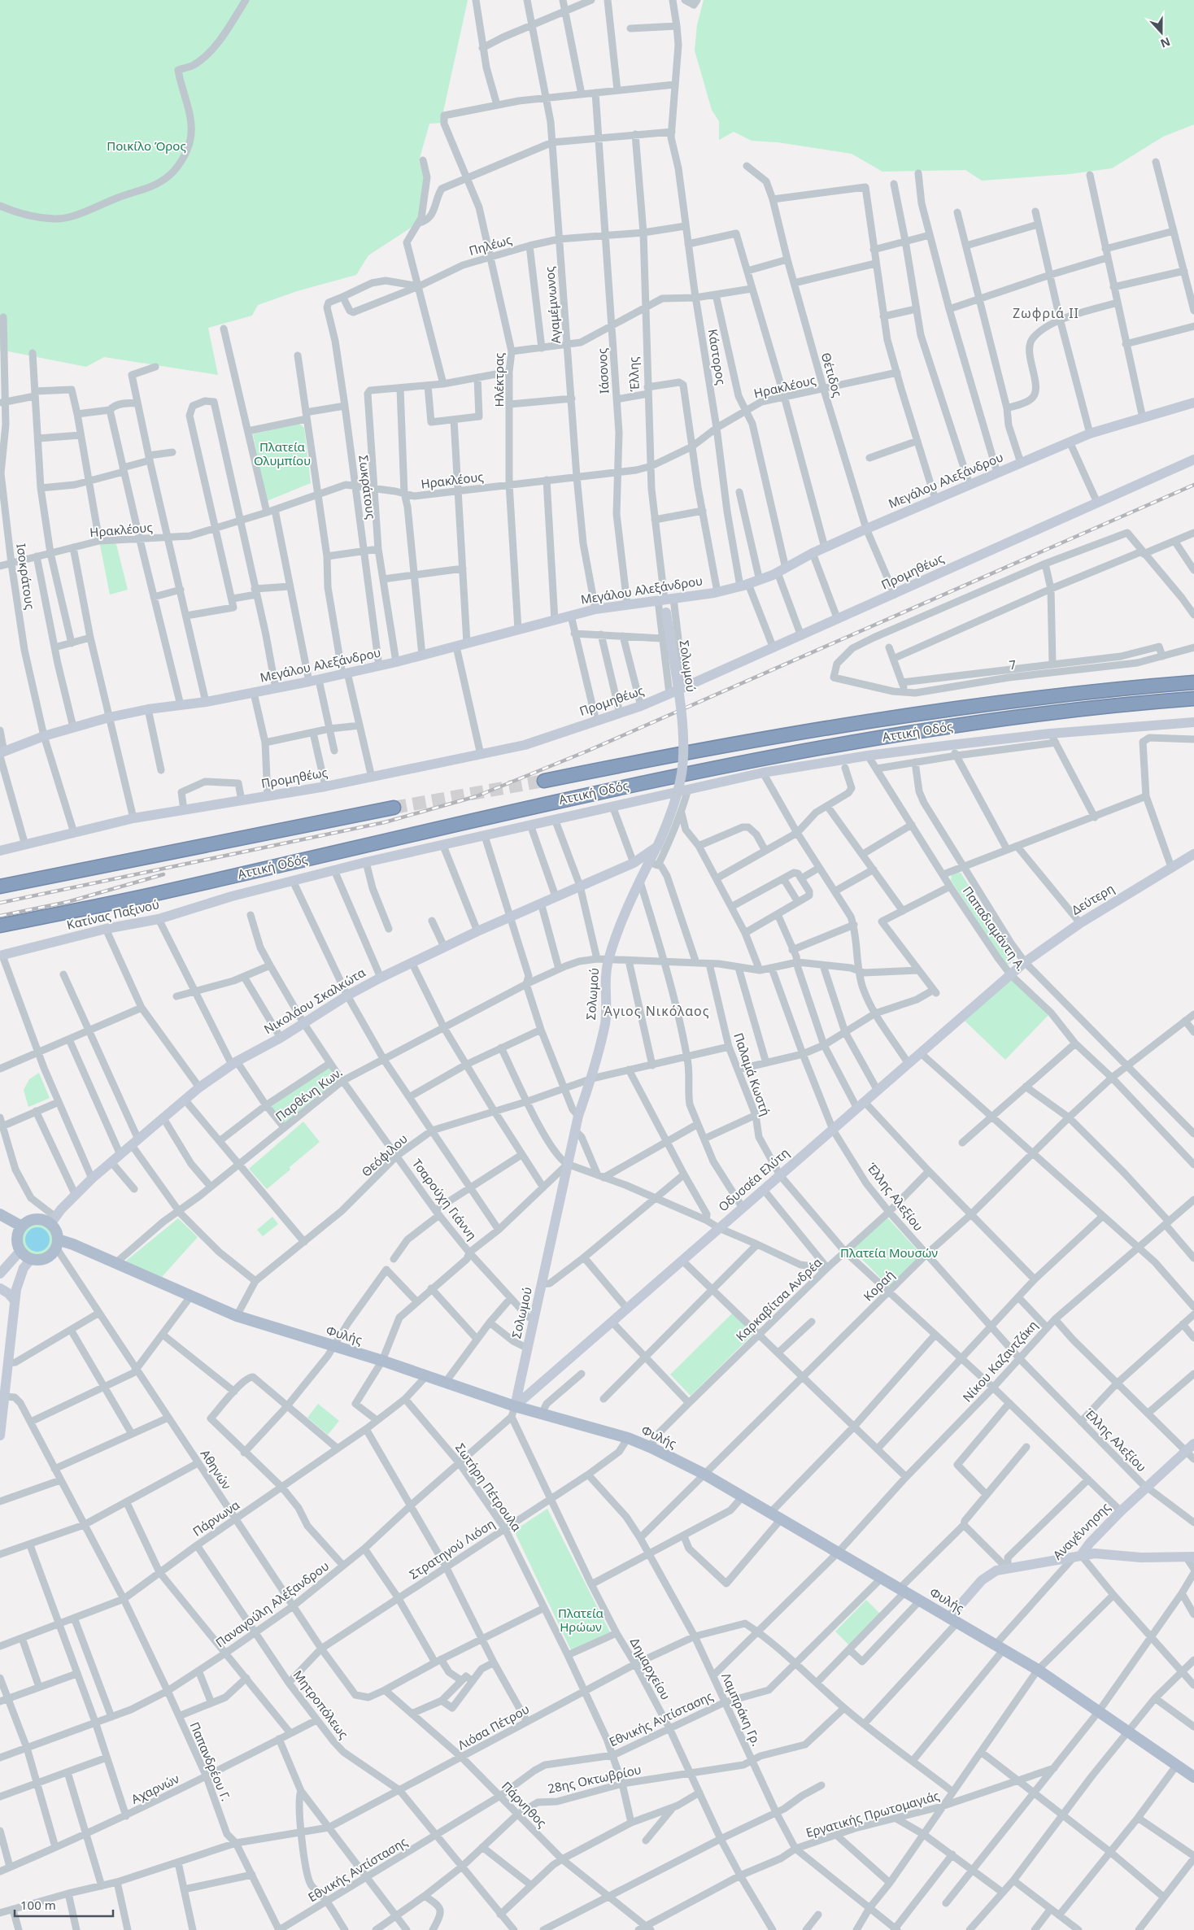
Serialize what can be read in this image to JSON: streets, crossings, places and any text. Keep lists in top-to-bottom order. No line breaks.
{"streets":{"highway":["Αττική Οδός"],"main road":["Φυλής"],"street":["Πηλέως","Αγαμέμνωνος","Κάστορος","Ιάσονος","Έλλης","Θέτιδος","Ηλέκτρας","Ηρακλέους","Μεγάλου Αλεξάνδρου","Σωκράτους","Προμηθέως","Ισοκράτους","7","Σολωμού","Δεύτερη","Κατίνας Παξινού","Παπαδιαμάντη Α.","Νικολάου Σκαλκώτα","Παλαμά Κωστή","Παρθένη Κων.","Θεόφιλου","Οδυσσέα Ελύτη","Έλλης Αλεξίου","Τσαρούχη Γιάννη","Κοραή","Καρκαβίτσα Ανδρέα","Νίκου Καζαντζάκη","Αθηνών","Σωτήρη Πέτρουλα","Πάρνωνα","Αναγέννησης","Στρατηγού Λιόση","Παναγούλη Αλέξανδρου","Δημαρχείου","Μητροπόλεως","Λαμπράκη Γρ.","Εθνικής Αντίστασης","Λιόσα Πέτρου","Παπανδρέου Γ.","28ης Οκτωβρίου","Αχαρνών","Πάρνηθος","Εργατικής Πρωτομαγιάς"]},"crossings":[["Πηλέως","Αγαμέμνωνος"],["Πηλέως","Κάστορος"],["Πηλέως","Ιάσονος"],["Πηλέως","Έλλης"],["Πηλέως","Ηλέκτρας"],["Πηλέως","Σωκράτους"],["Αγαμέμνωνος","Ηρακλέους"],["Αγαμέμνωνος","Μεγάλου Αλεξάνδρου"],["Κάστορος","Ηρακλέους"],["Κάστορος","Μεγάλου Αλεξάνδρου"],["Κάστορος","Προμηθέως"],["Ιάσονος","Ηρακλέους"],["Ιάσονος","Μεγάλου Αλεξάνδρου"],["Έλλης","Ηρακλέους"],["Έλλης","Μεγάλου Αλεξάνδρου"],["Έλλης","Σολωμού"],["Θέτιδος","Ηρακλέους"],["Θέτιδος","Μεγάλου Αλεξάνδρου"],["Θέτιδος","Προμηθέως"],["Ηλέκτρας","Ηρακλέους"],["Ηλέκτρας","Μεγάλου Αλεξάνδρου"],["Ηρακλέους","Σωκράτους"],["Ηρακλέους","Ισοκράτους"],["Μεγάλου Αλεξάνδρου","Σωκράτους"],["Μεγάλου Αλεξάνδρου","Ισοκράτους"],["Προμηθέως","Ισοκράτους"],["Σολωμού","Νικολάου Σκαλκώτα"],["Σολωμού","Παρθένη Κων."],["Σολωμού","Θεόφιλου"],["Σολωμού","Οδυσσέα Ελύτη"],["Σολωμού","Τσαρούχη Γιάννη"],["Σολωμού","Φυλής"],["Σολωμού","Παναγούλη Αλέξανδρου"],["Σολωμού","Δημαρχείου"],["Δεύτερη","Παπαδιαμάντη Α."],["Δεύτερη","Οδυσσέα Ελύτη"],["Κατίνας Παξινού","Παπαδιαμάντη Α."],["Παπαδιαμάντη Α.","Οδυσσέα Ελύτη"],["Παπαδιαμάντη Α.","Κοραή"],["Νικολάου Σκαλκώτα","Τσαρούχη Γιάννη"],["Νικολάου Σκαλκώτα","Φυλής"],["Νικολάου Σκαλκώτα","Αθηνών"],["Παλαμά Κωστή","Παρθένη Κων."],["Παλαμά Κωστή","Θεόφιλου"],["Παλαμά Κωστή","Οδυσσέα Ελύτη"],["Παλαμά Κωστή","Κοραή"],["Παλαμά Κωστή","Καρκαβίτσα Ανδρέα"],["Παλαμά Κωστή","Νίκου Καζαντζάκη"],["Παλαμά Κωστή","Αναγέννησης"],["Παρθένη Κων.","Έλλης Αλεξίου"],["Παρθένη Κων.","Τσαρούχη Γιάννη"],["Παρθένη Κων.","Φυλής"],["Θεόφιλου","Τσαρούχη Γιάννη"],["Θεόφιλου","Φυλής"],["Οδυσσέα Ελύτη","Έλλης Αλεξίου"],["Οδυσσέα Ελύτη","Φυλής"],["Οδυσσέα Ελύτη","Παναγούλη Αλέξανδρου"],["Οδυσσέα Ελύτη","Δημαρχείου"],["Έλλης Αλεξίου","Κοραή"],["Έλλης Αλεξίου","Καρκαβίτσα Ανδρέα"],["Έλλης Αλεξίου","Νίκου Καζαντζάκη"],["Έλλης Αλεξίου","Αναγέννησης"],["Κοραή","Φυλής"],["Κοραή","Λαμπράκη Γρ."],["Καρκαβίτσα Ανδρέα","Φυλής"],["Φυλής","Νίκου Καζαντζάκη"],["Φυλής","Αθηνών"],["Φυλής","Πάρνωνα"],["Φυλής","Αναγέννησης"],["Φυλής","Στρατηγού Λιόση"],["Φυλής","Παναγούλη Αλέξανδρου"],["Φυλής","Δημαρχείου"],["Φυλής","Εθνικής Αντίστασης"],["Νίκου Καζαντζάκη","Λαμπράκη Γρ."],["Νίκου Καζαντζάκη","Λιόσα Πέτρου"],["Αθηνών","Πάρνωνα"],["Αθηνών","Στρατηγού Λιόση"],["Αθηνών","Παναγούλη Αλέξανδρου"],["Αθηνών","Πάρνηθος"],["Σωτήρη Πέτρουλα","Πάρνωνα"],["Σωτήρη Πέτρουλα","Στρατηγού Λιόση"],["Σωτήρη Πέτρουλα","Παναγούλη Αλέξανδρου"],["Σωτήρη Πέτρουλα","Εθνικής Αντίστασης"],["Σωτήρη Πέτρουλα","Λιόσα Πέτρου"],["Σωτήρη Πέτρουλα","28ης Οκτωβρίου"],["Πάρνωνα","Μητροπόλεως"],["Πάρνωνα","Παπανδρέου Γ."],["Αναγέννησης","Λιόσα Πέτρου"],["Στρατηγού Λιόση","Δημαρχείου"],["Στρατηγού Λιόση","Μητροπόλεως"],["Στρατηγού Λιόση","Λαμπράκη Γρ."],["Παναγούλη Αλέξανδρου","Δημαρχείου"],["Παναγούλη Αλέξανδρου","Μητροπόλεως"],["Παναγούλη Αλέξανδρου","Παπανδρέου Γ."],["Δημαρχείου","Εθνικής Αντίστασης"],["Δημαρχείου","Λιόσα Πέτρου"],["Δημαρχείου","28ης Οκτωβρίου"],["Δημαρχείου","Εργατικής Πρωτομαγιάς"],["Μητροπόλεως","Εθνικής Αντίστασης"],["Μητροπόλεως","Λιόσα Πέτρου"],["Μητροπόλεως","28ης Οκτωβρίου"],["Μητροπόλεως","Αχαρνών"],["Λαμπράκη Γρ.","Εθνικής Αντίστασης"],["Λαμπράκη Γρ.","Λιόσα Πέτρου"],["Λαμπράκη Γρ.","28ης Οκτωβρίου"],["Λαμπράκη Γρ.","Εργατικής Πρωτομαγιάς"],["Εθνικής Αντίστασης","Λιόσα Πέτρου"],["Εθνικής Αντίστασης","Παπανδρέου Γ."],["Εθνικής Αντίστασης","Πάρνηθος"],["Λιόσα Πέτρου","Παπανδρέου Γ."],["Λιόσα Πέτρου","28ης Οκτωβρίου"],["Λιόσα Πέτρου","Πάρνηθος"],["Παπανδρέου Γ.","Αχαρνών"],["28ης Οκτωβρίου","Πάρνηθος"],["Πάρνηθος","Εργατικής Πρωτομαγιάς"]],"districts":["Ζωφριά ΙΙ","Άγιος Νικόλαος"],"parks":["Ποικίλο Όρος","Πλατεία Ολυμπίου","Πλατεία Μουσών","Πλατεία Ηρώων"],"scale_bar":"100 m","north":"bottom"}
